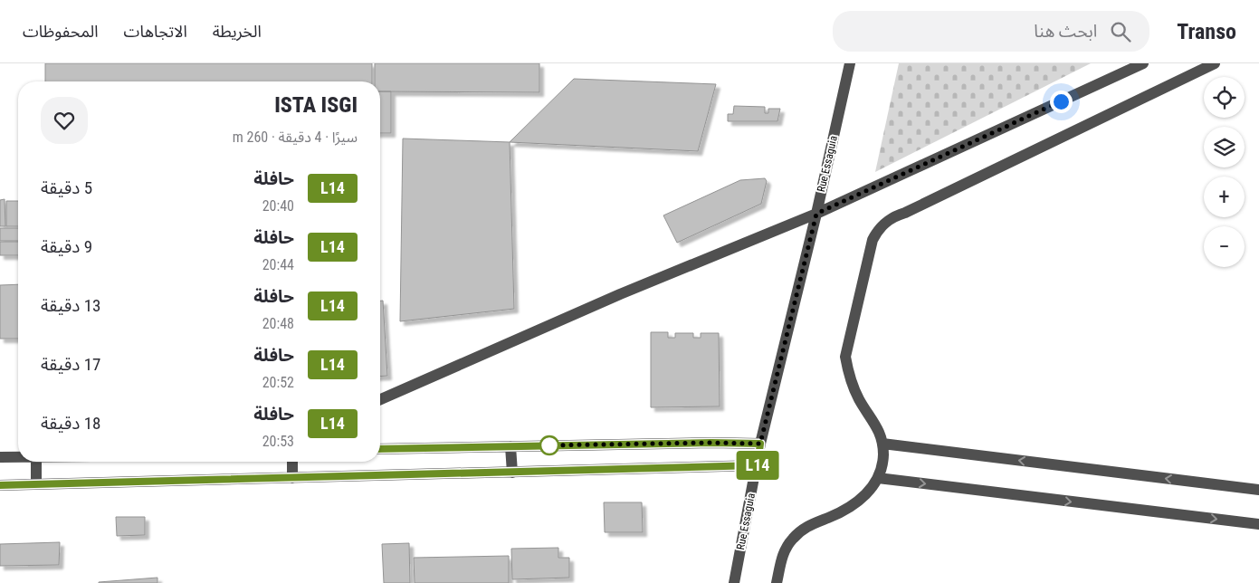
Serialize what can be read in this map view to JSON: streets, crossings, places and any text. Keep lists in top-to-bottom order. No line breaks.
{"streets":{"street":["Rue Essaguia"]},"lines":["bus line L14"],"page":{"header":"Transo","search":"ابحث هنا","nav":["الخريطة","الاتجاهات","المحفوظات"],"on_map":"L14","map_buttons":["+","−"],"heading":["ISTA ISGI","سيرًا · 4 دقيقة · 260 m"],"list":[{"mark":"L14","name":"حافلة","note":"20:40","value":"5 دقيقة"},{"mark":"L14","name":"حافلة","note":"20:44","value":"9 دقيقة"},{"mark":"L14","name":"حافلة","note":"20:48","value":"13 دقيقة"},{"mark":"L14","name":"حافلة","note":"20:52","value":"17 دقيقة"},{"mark":"L14","name":"حافلة","note":"20:53","value":"18 دقيقة"}]}}
